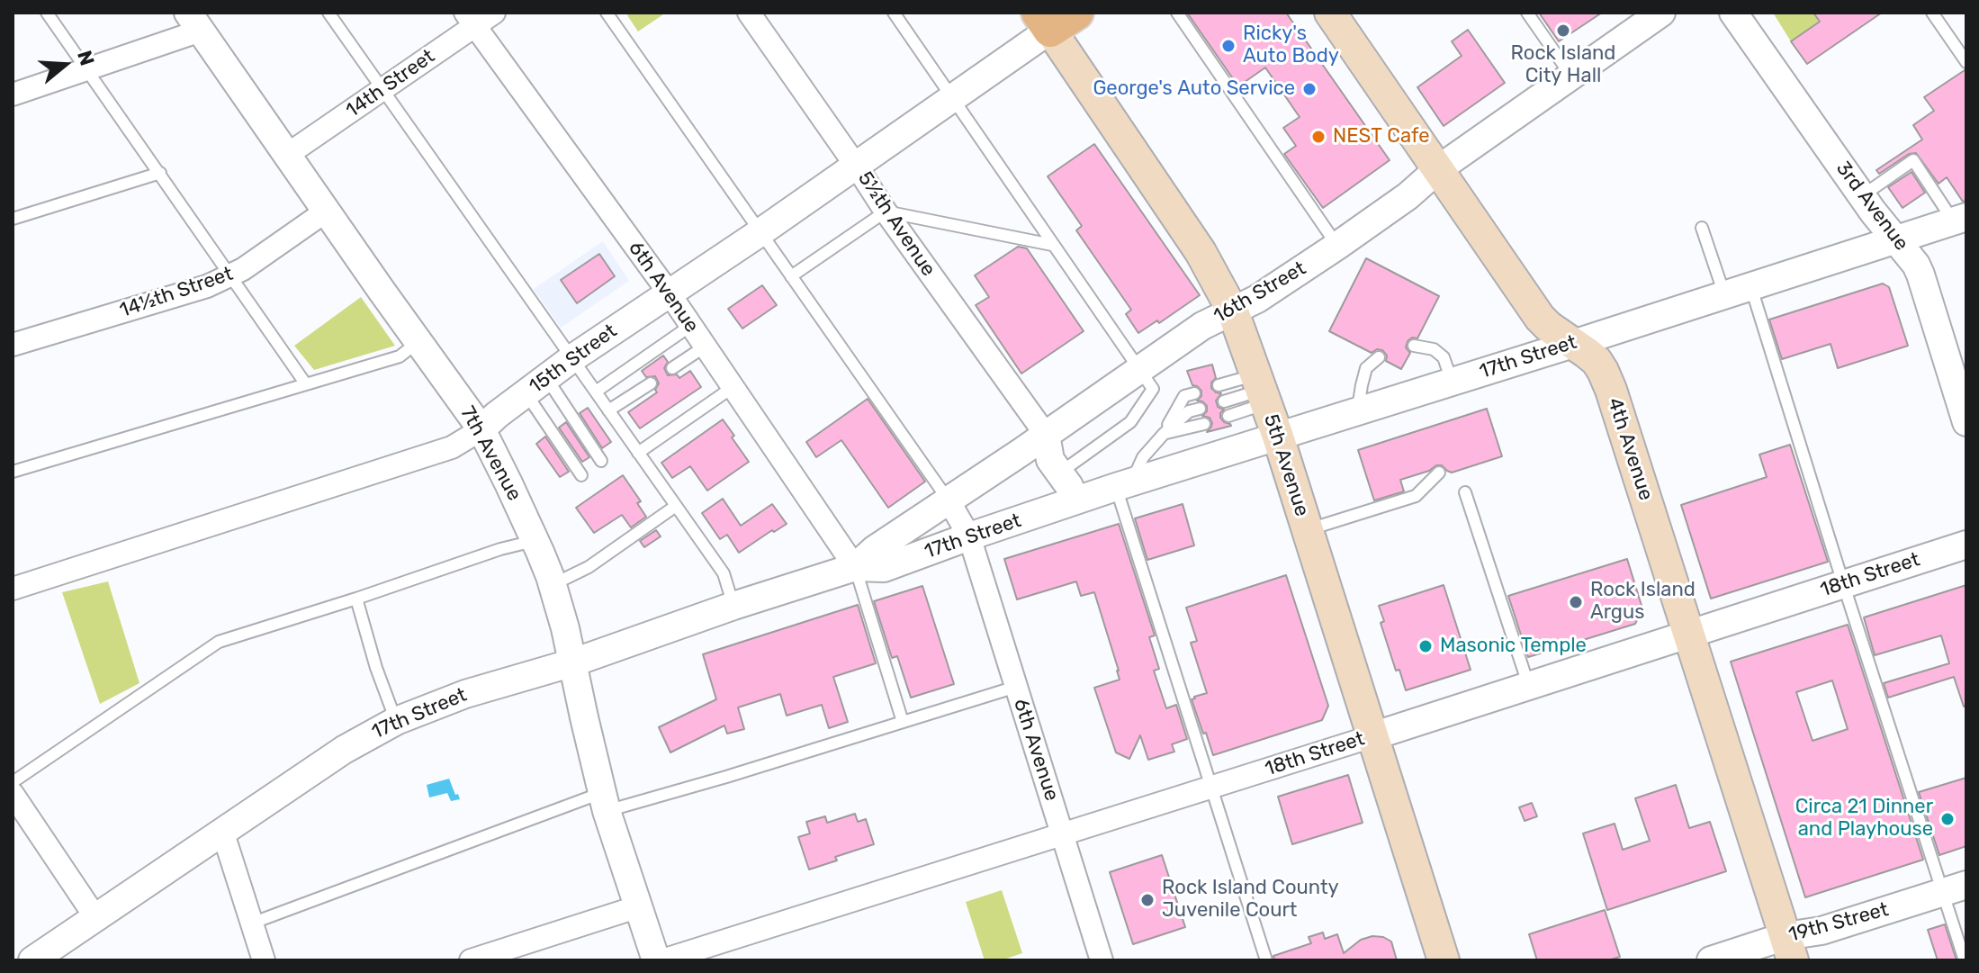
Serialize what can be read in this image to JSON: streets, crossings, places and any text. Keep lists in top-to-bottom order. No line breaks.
{"streets":{"main road":["4th Avenue","5th Avenue"],"street":["14th Street","3rd Avenue","5½th Avenue","6th Avenue","14½th Street","16th Street","17th Street","15th Street","7th Avenue","18th Street","19th Street"]},"crossings":[["14th Street","6th Avenue"],["14th Street","7th Avenue"],["3rd Avenue","17th Street"],["5½th Avenue","16th Street"],["5½th Avenue","15th Street"],["6th Avenue","16th Street"],["6th Avenue","17th Street"],["6th Avenue","15th Street"],["6th Avenue","18th Street"],["14½th Street","7th Avenue"],["16th Street","17th Street"],["16th Street","4th Avenue"],["16th Street","5th Avenue"],["17th Street","4th Avenue"],["17th Street","7th Avenue"],["17th Street","5th Avenue"],["15th Street","7th Avenue"],["15th Street","5th Avenue"],["4th Avenue","18th Street"],["4th Avenue","19th Street"],["5th Avenue","18th Street"]],"places":["Rock Island City Hall","Ricky's Auto Body","George's Auto Service","NEST Cafe","Rock Island Argus","Masonic Temple","Circa 21 Dinner and Playhouse","Rock Island County Juvenile Court"],"north":"right"}
